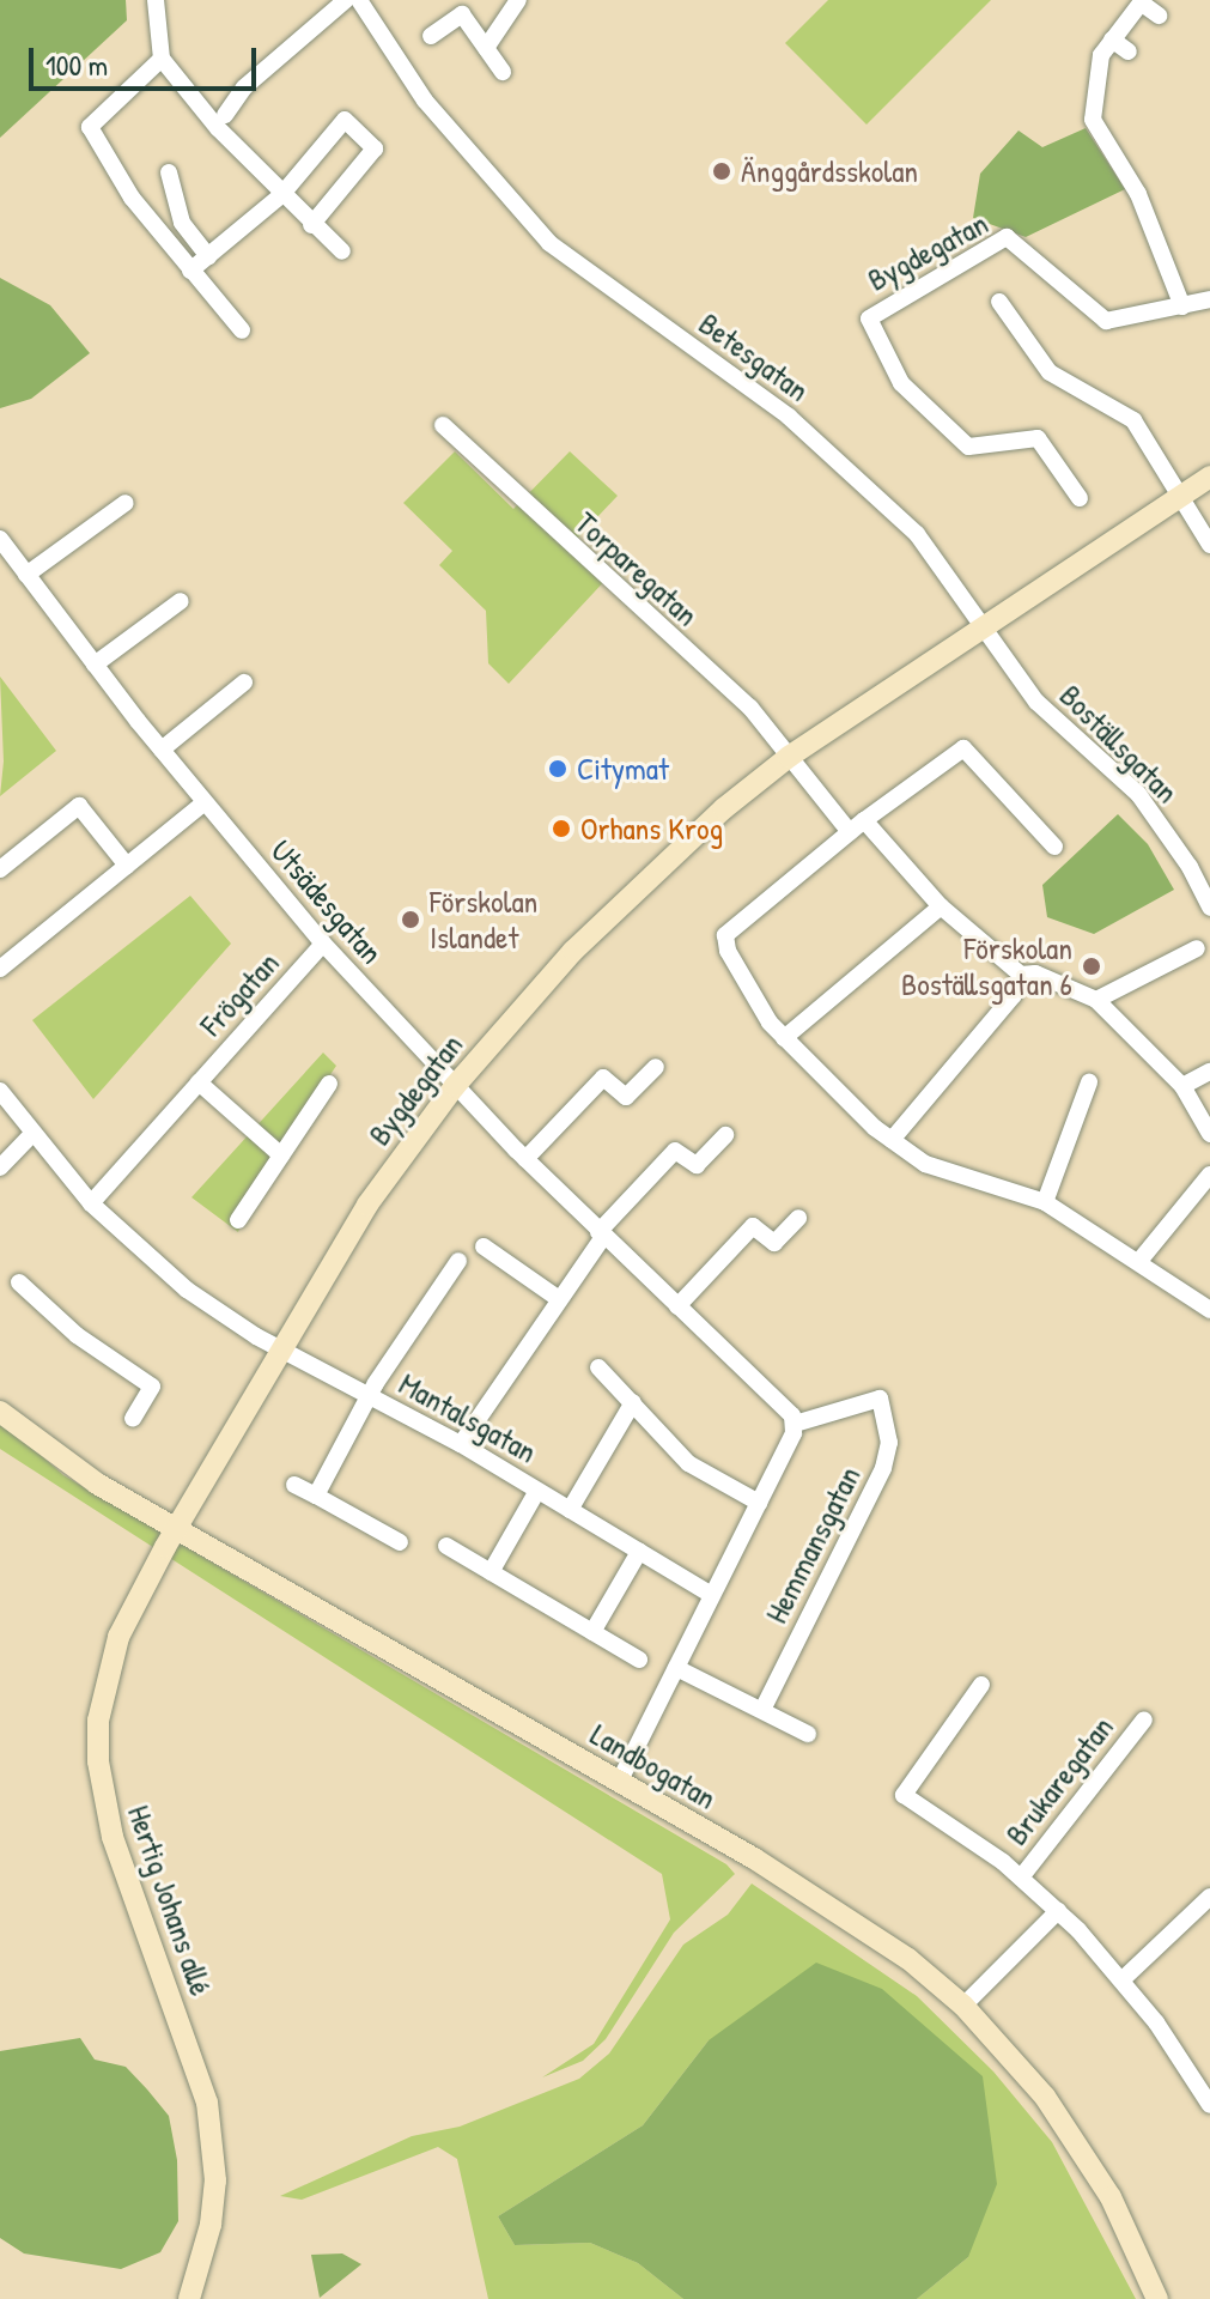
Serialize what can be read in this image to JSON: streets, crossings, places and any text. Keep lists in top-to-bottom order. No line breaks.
{"streets":{"street":["Bygdegatan","Betesgatan","Torparegatan","Boställsgatan","Utsädesgatan","Frögatan","Mantalsgatan","Hemmansgatan","Landbogatan","Brukaregatan","Hertig Johans allé"]},"crossings":[["Bygdegatan","Betesgatan"],["Bygdegatan","Torparegatan"],["Bygdegatan","Boställsgatan"],["Bygdegatan","Utsädesgatan"],["Bygdegatan","Mantalsgatan"],["Bygdegatan","Landbogatan"],["Bygdegatan","Hertig Johans allé"],["Betesgatan","Boställsgatan"],["Utsädesgatan","Frögatan"],["Frögatan","Mantalsgatan"],["Landbogatan","Hertig Johans allé"]],"places":["Änggårdsskolan","Citymat","Orhans Krog","Förskolan Islandet","Förskolan Boställsgatan 6"],"scale_bar":"100 m"}
